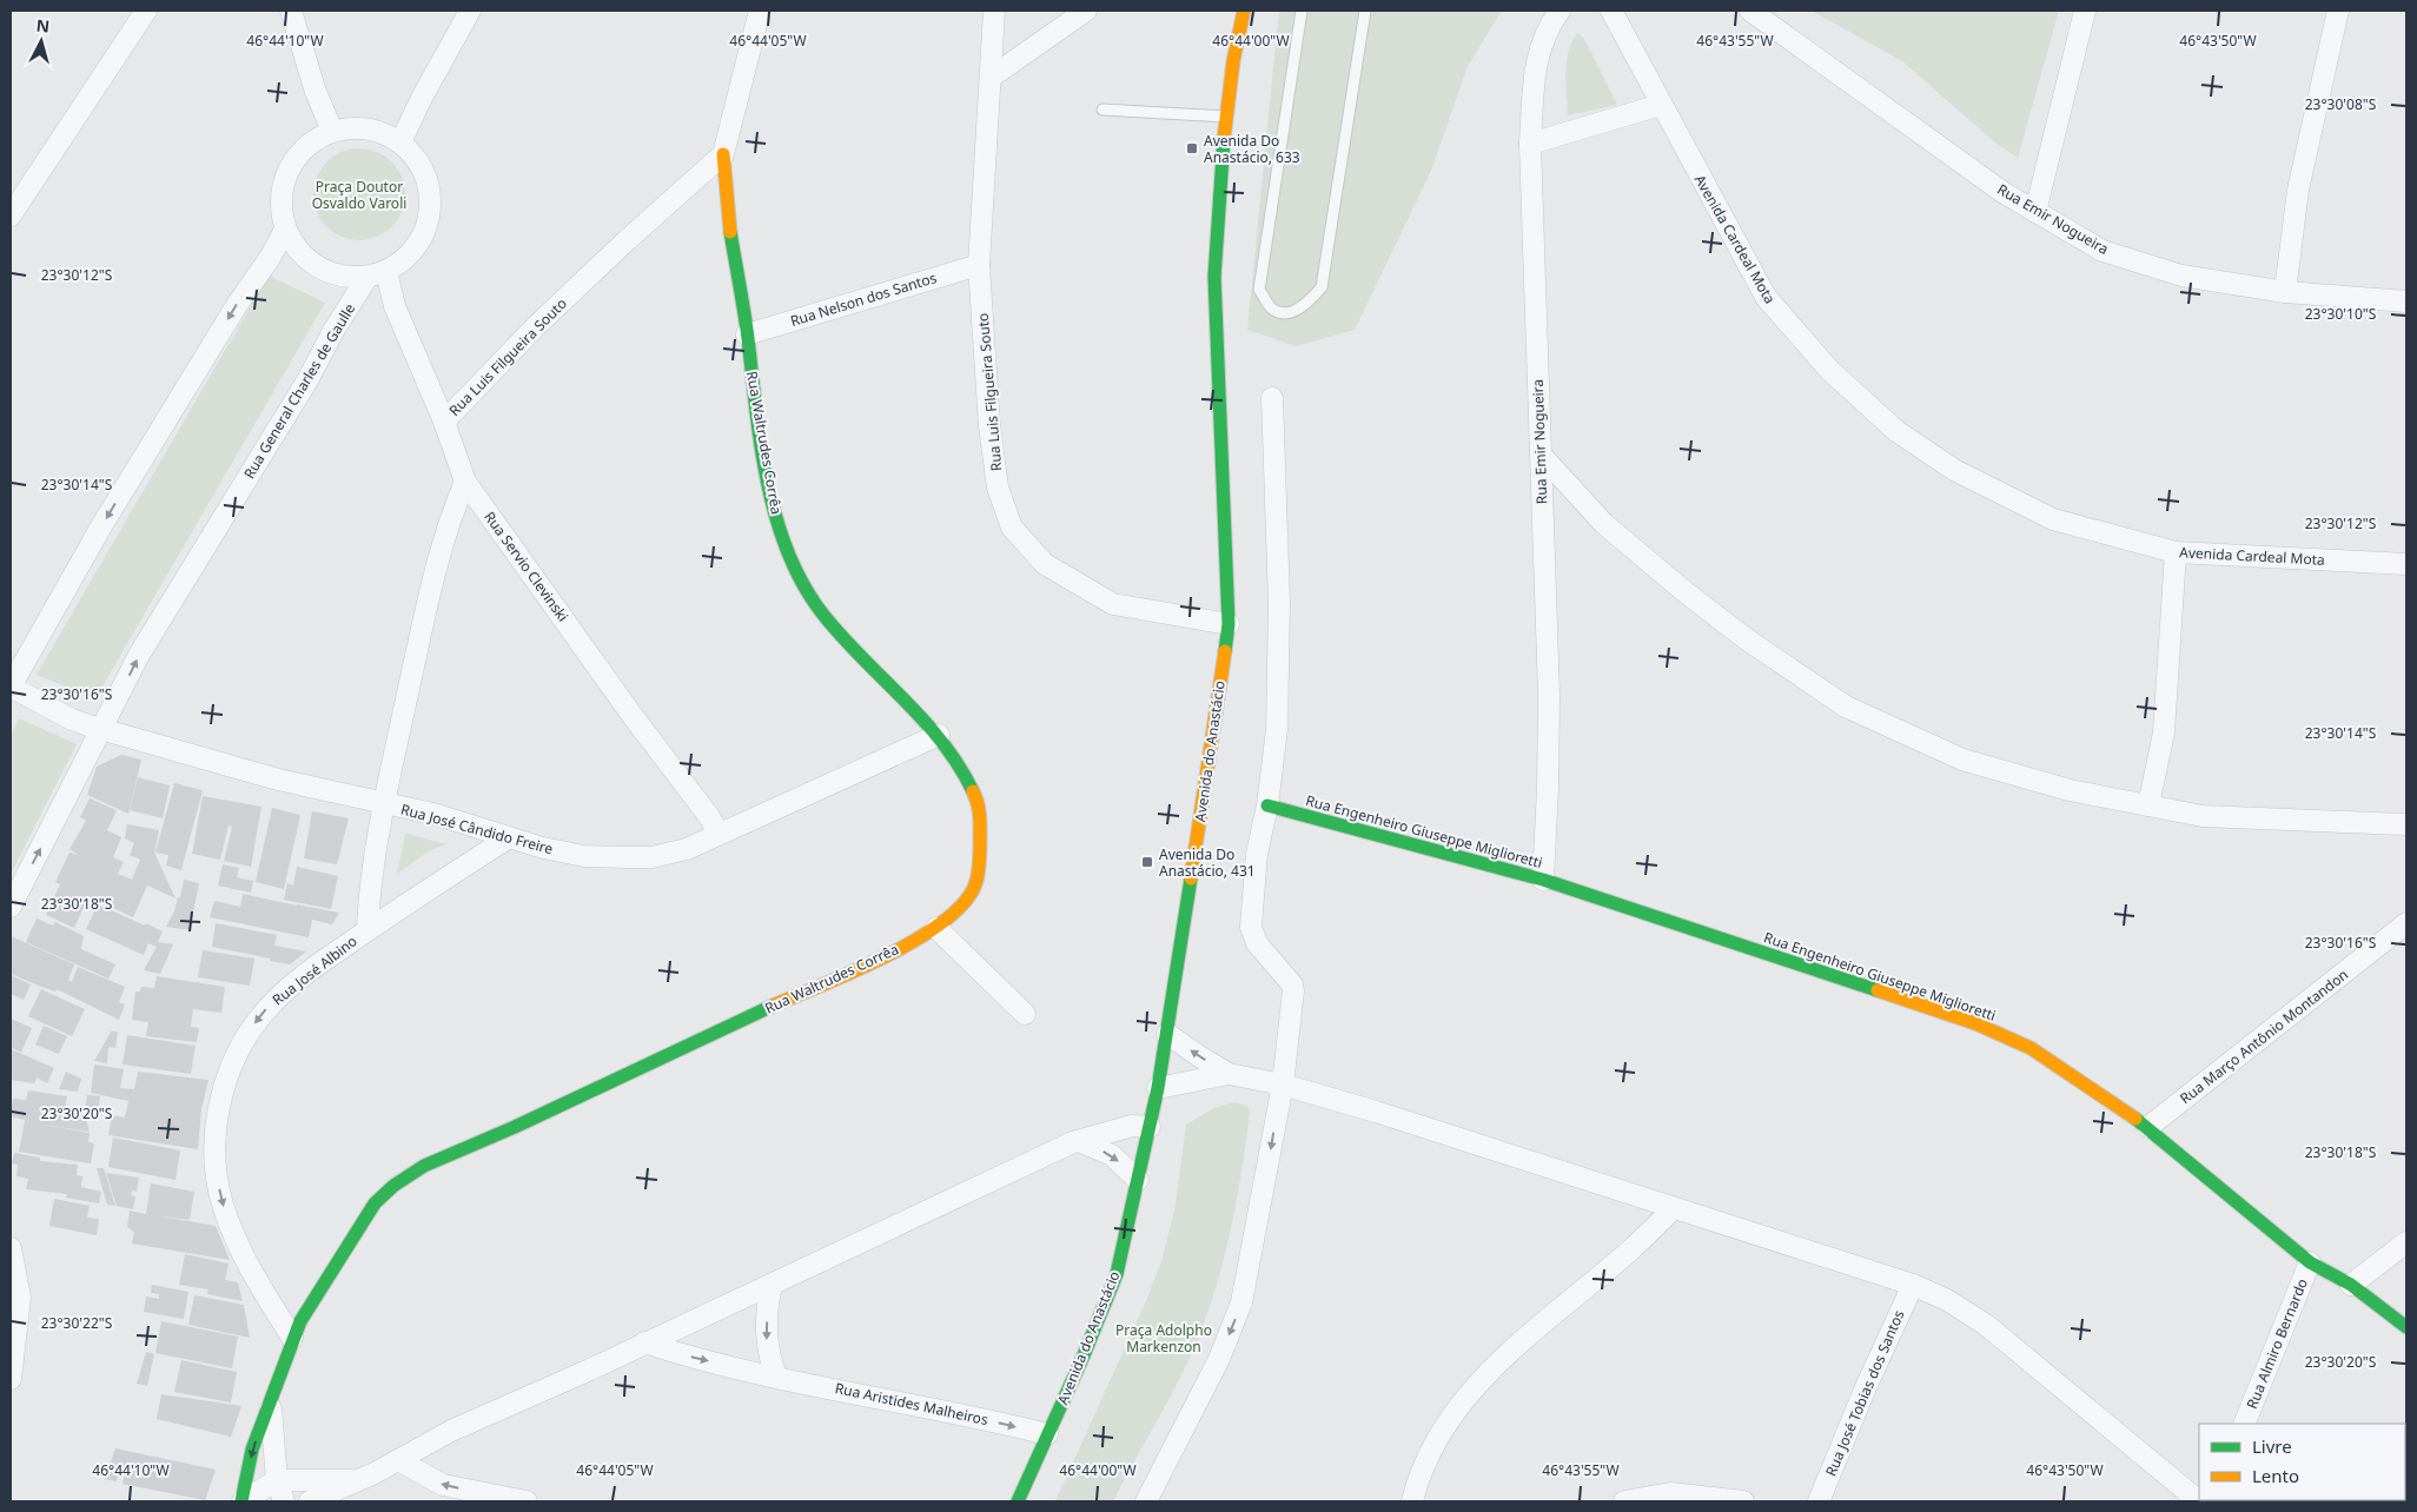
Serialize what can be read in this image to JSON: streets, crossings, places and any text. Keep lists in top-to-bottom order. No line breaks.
{"streets":{"street":["Rua Emir Nogueira","Avenida Cardeal Mota","Rua Nelson dos Santos","Rua Luis Filgueira Souto","Rua General Charles de Gaulle","Rua Waltrudes Corrêa","Rua Servio Clevinski","Avenida do Anastácio","Rua José Cândido Freire","Rua Engenheiro Giuseppe Miglioretti","Rua José Albino","Rua Março Antônio Montandon","Rua Almiro Bernardo","Rua José Tobias dos Santos","Rua Aristides Malheiros"]},"crossings":[["Rua Emir Nogueira","Rua Engenheiro Giuseppe Miglioretti"],["Rua Nelson dos Santos","Rua Luis Filgueira Souto"],["Rua Nelson dos Santos","Rua Waltrudes Corrêa"],["Rua Luis Filgueira Souto","Rua Waltrudes Corrêa"],["Rua Luis Filgueira Souto","Rua Servio Clevinski"],["Rua Luis Filgueira Souto","Avenida do Anastácio"],["Rua General Charles de Gaulle","Rua Servio Clevinski"],["Rua General Charles de Gaulle","Rua José Cândido Freire"],["Rua Waltrudes Corrêa","Rua José Cândido Freire"],["Rua Waltrudes Corrêa","Rua José Albino"],["Rua Servio Clevinski","Rua José Cândido Freire"],["Rua Servio Clevinski","Rua José Albino"],["Avenida do Anastácio","Rua Aristides Malheiros"],["Rua José Cândido Freire","Rua José Albino"],["Rua Engenheiro Giuseppe Miglioretti","Rua Março Antônio Montandon"],["Rua Engenheiro Giuseppe Miglioretti","Rua Almiro Bernardo"]],"one_way":["Rua José Albino","Rua Aristides Malheiros"],"parks":["Praça Doutor Osvaldo Varoli","Praça Adolpho Markenzon"],"places":{"transit":["Avenida Do Anastácio, 633","Avenida Do Anastácio, 431"]},"legend":["Livre","Lento"],"north":"top","coordinates":["46°44'10\"W","46°44'05\"W","46°44'00\"W","46°43'55\"W","46°43'50\"W","23°30'08\"S","23°30'12\"S","23°30'10\"S","23°30'14\"S","23°30'16\"S","23°30'18\"S","23°30'20\"S","23°30'22\"S"]}
